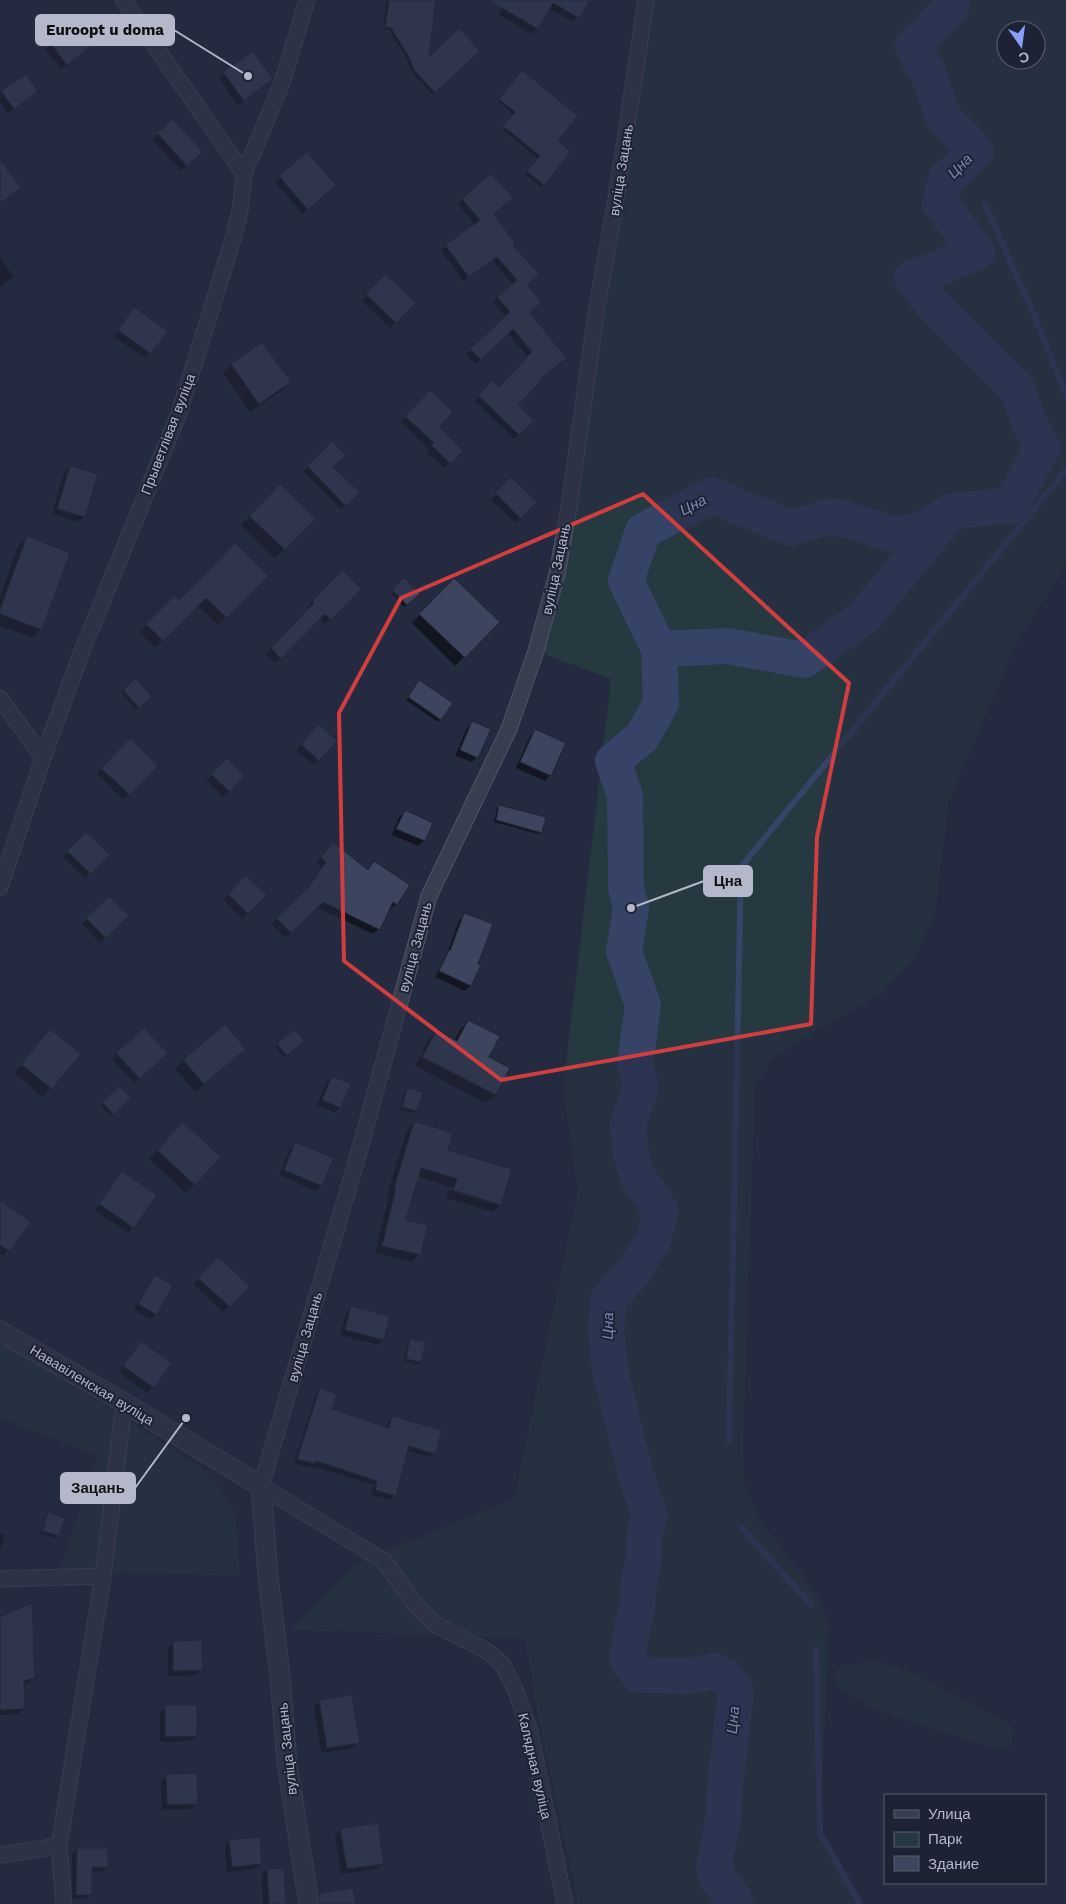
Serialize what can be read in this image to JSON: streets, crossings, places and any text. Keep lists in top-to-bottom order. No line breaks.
{"streets":{"street":["вуліца Зацань","Прыветлівая вуліца","Нававіленская вуліца","Калядная вуліца"]},"crossings":[["вуліца Зацань","Нававіленская вуліца"],["вуліца Зацань","Калядная вуліца"],["Нававіленская вуліца","Калядная вуліца"]],"water":["Цна"],"places":["Euroopt u doma","Цна","Зацань"],"legend":["Улица","Парк","Здание"],"north":"bottom"}
